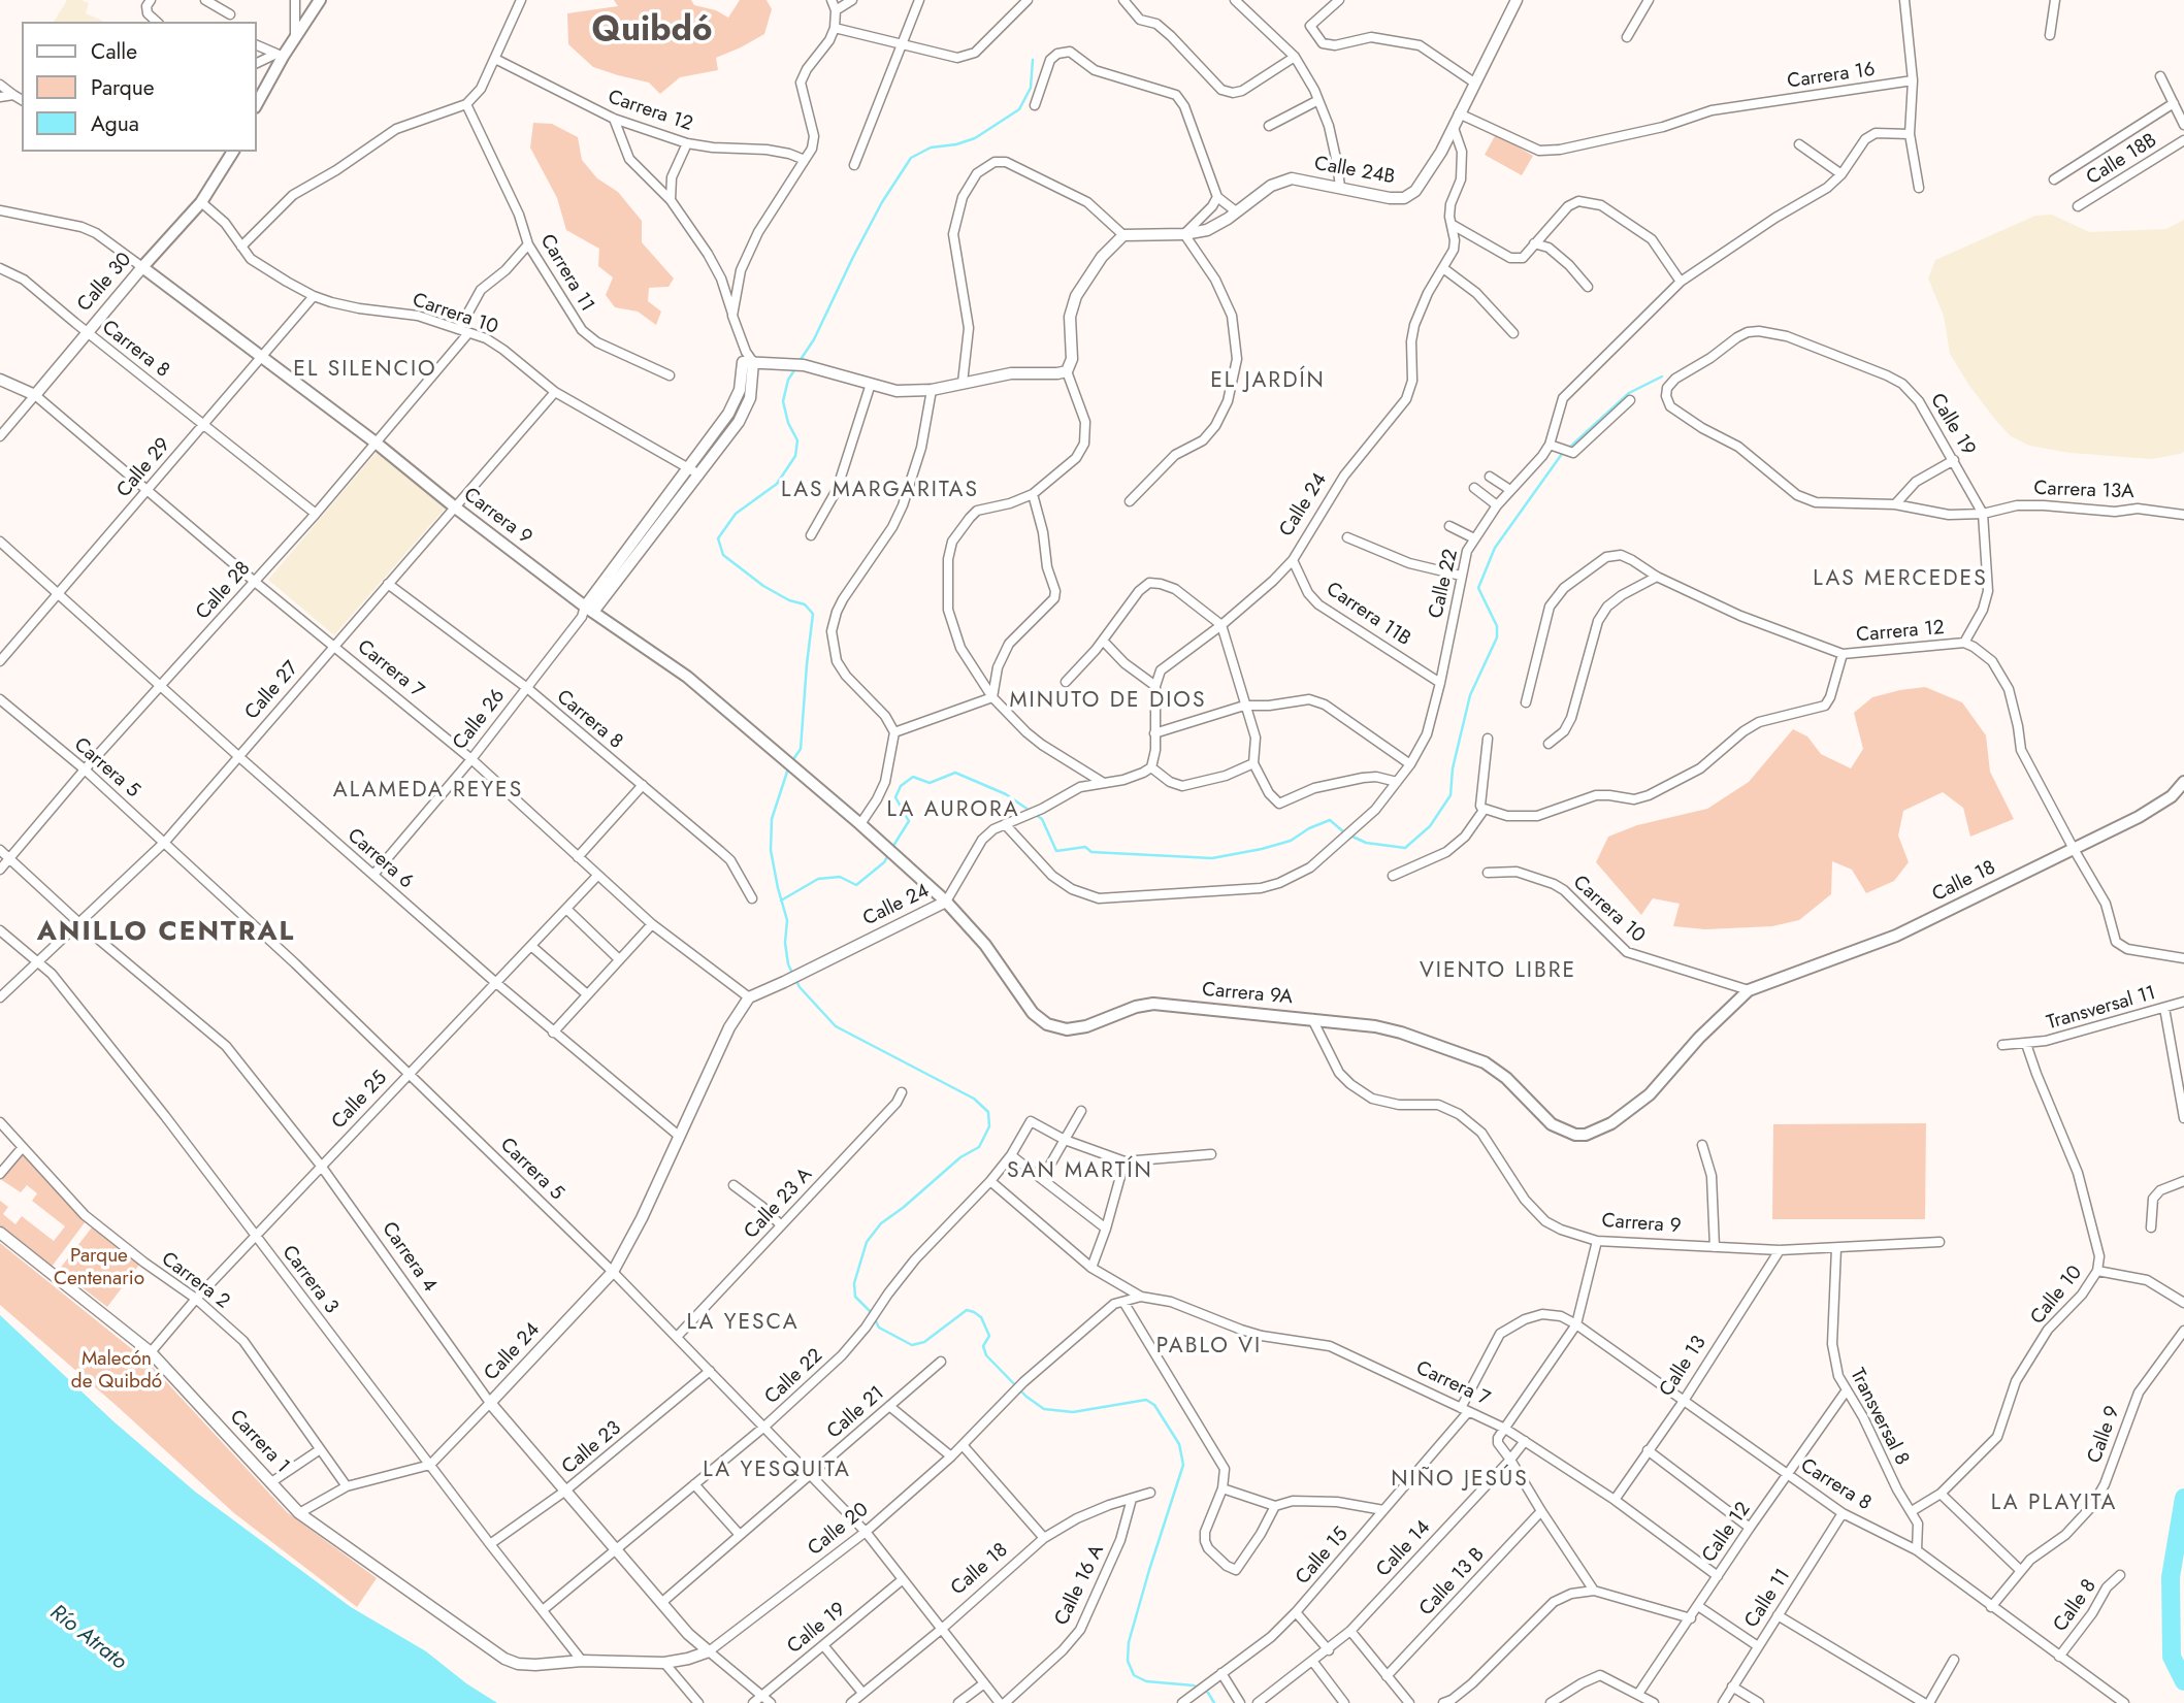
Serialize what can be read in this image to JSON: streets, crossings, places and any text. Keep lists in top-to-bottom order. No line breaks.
{"streets":{"main road":["Calle 30","Carrera 9","Calle 18","Carrera 9A"],"street":["Carrera 16","Carrera 12","Calle 18B","Calle 24B","Carrera 11","Carrera 10","Carrera 8","Calle 19","Calle 29","Carrera 13A","Calle 24","Calle 22","Calle 28","Carrera 11B","Carrera 7","Calle 27","Calle 26","Carrera 5","Carrera 6","Transversal 11","Calle 25","Calle 23 A","Carrera 4","Carrera 3","Carrera 2","Calle 10","Calle 13","Calle 21","Transversal 8","Calle 9","Carrera 1","Calle 23","Calle 20","Calle 12","Calle 14","Calle 15","Calle 13 B","Calle 16 A","Calle 11","Calle 8"]},"crossings":[["Carrera 12","Calle 19"],["Carrera 12","Calle 18"],["Calle 24B","Calle 24"],["Calle 30","Carrera 10"],["Calle 30","Carrera 8"],["Calle 30","Carrera 9"],["Calle 30","Carrera 7"],["Carrera 10","Calle 29"],["Carrera 10","Calle 28"],["Carrera 10","Calle 27"],["Carrera 10","Calle 26"],["Carrera 10","Calle 18"],["Carrera 10","Carrera 9A"],["Carrera 8","Calle 29"],["Carrera 8","Calle 28"],["Carrera 8","Calle 27"],["Carrera 8","Calle 26"],["Carrera 8","Calle 13"],["Carrera 8","Transversal 8"],["Carrera 8","Calle 9"],["Carrera 8","Calle 12"],["Carrera 8","Calle 15"],["Carrera 8","Calle 11"],["Carrera 8","Calle 8"],["Calle 19","Carrera 13A"],["Calle 19","Carrera 5"],["Calle 19","Carrera 4"],["Calle 29","Carrera 9"],["Calle 29","Carrera 7"],["Calle 29","Carrera 6"],["Calle 24","Carrera 9"],["Calle 24","Calle 22"],["Calle 24","Carrera 11B"],["Calle 24","Carrera 7"],["Calle 24","Carrera 5"],["Calle 24","Carrera 6"],["Calle 24","Carrera 9A"],["Calle 24","Carrera 4"],["Calle 24","Carrera 3"],["Carrera 9","Calle 28"],["Carrera 9","Calle 27"],["Carrera 9","Calle 26"],["Carrera 9","Carrera 9A"],["Carrera 9","Calle 13"],["Carrera 9","Transversal 8"],["Calle 22","Carrera 11B"],["Calle 22","Carrera 5"],["Calle 22","Carrera 4"],["Calle 22","Carrera 3"],["Calle 28","Carrera 7"],["Calle 28","Carrera 5"],["Calle 28","Carrera 6"],["Calle 28","Carrera 4"],["Carrera 7","Calle 27"],["Carrera 7","Calle 26"],["Carrera 7","Calle 25"],["Carrera 7","Calle 13"],["Carrera 7","Calle 20"],["Carrera 7","Calle 12"],["Carrera 7","Calle 14"],["Carrera 7","Calle 15"],["Calle 27","Carrera 5"],["Calle 27","Carrera 6"],["Calle 27","Carrera 4"],["Calle 27","Carrera 3"],["Calle 26","Carrera 6"],["Carrera 5","Calle 18"],["Carrera 5","Calle 25"],["Carrera 5","Calle 23 A"],["Carrera 5","Calle 21"],["Carrera 5","Calle 23"],["Carrera 5","Calle 20"],["Carrera 5","Calle 16 A"],["Carrera 6","Calle 25"],["Calle 18","Carrera 9A"],["Calle 18","Calle 16 A"],["Transversal 11","Calle 10"],["Calle 25","Carrera 4"],["Calle 25","Carrera 3"],["Calle 25","Carrera 2"],["Calle 25","Carrera 1"],["Carrera 4","Calle 21"],["Carrera 4","Calle 23"],["Carrera 4","Calle 20"],["Carrera 3","Calle 23"],["Carrera 3","Calle 20"],["Calle 10","Transversal 8"],["Transversal 8","Calle 12"],["Carrera 1","Calle 20"]],"districts":["Quibdó","EL SILENCIO","EL JARDÍN","LAS MARGARITAS","LAS MERCEDES","MINUTO DE DIOS","ALAMEDA REYES","LA AURORA","ANILLO CENTRAL","VIENTO LIBRE","SAN MARTÍN","LA YESCA","PABLO VI","LA YESQUITA","NIÑO JESÚS","LA PLAYITA"],"water":["Río Atrato"],"parks":["Parque Centenario","Malecón de Quibdó"],"legend":["Calle","Parque","Agua"]}
